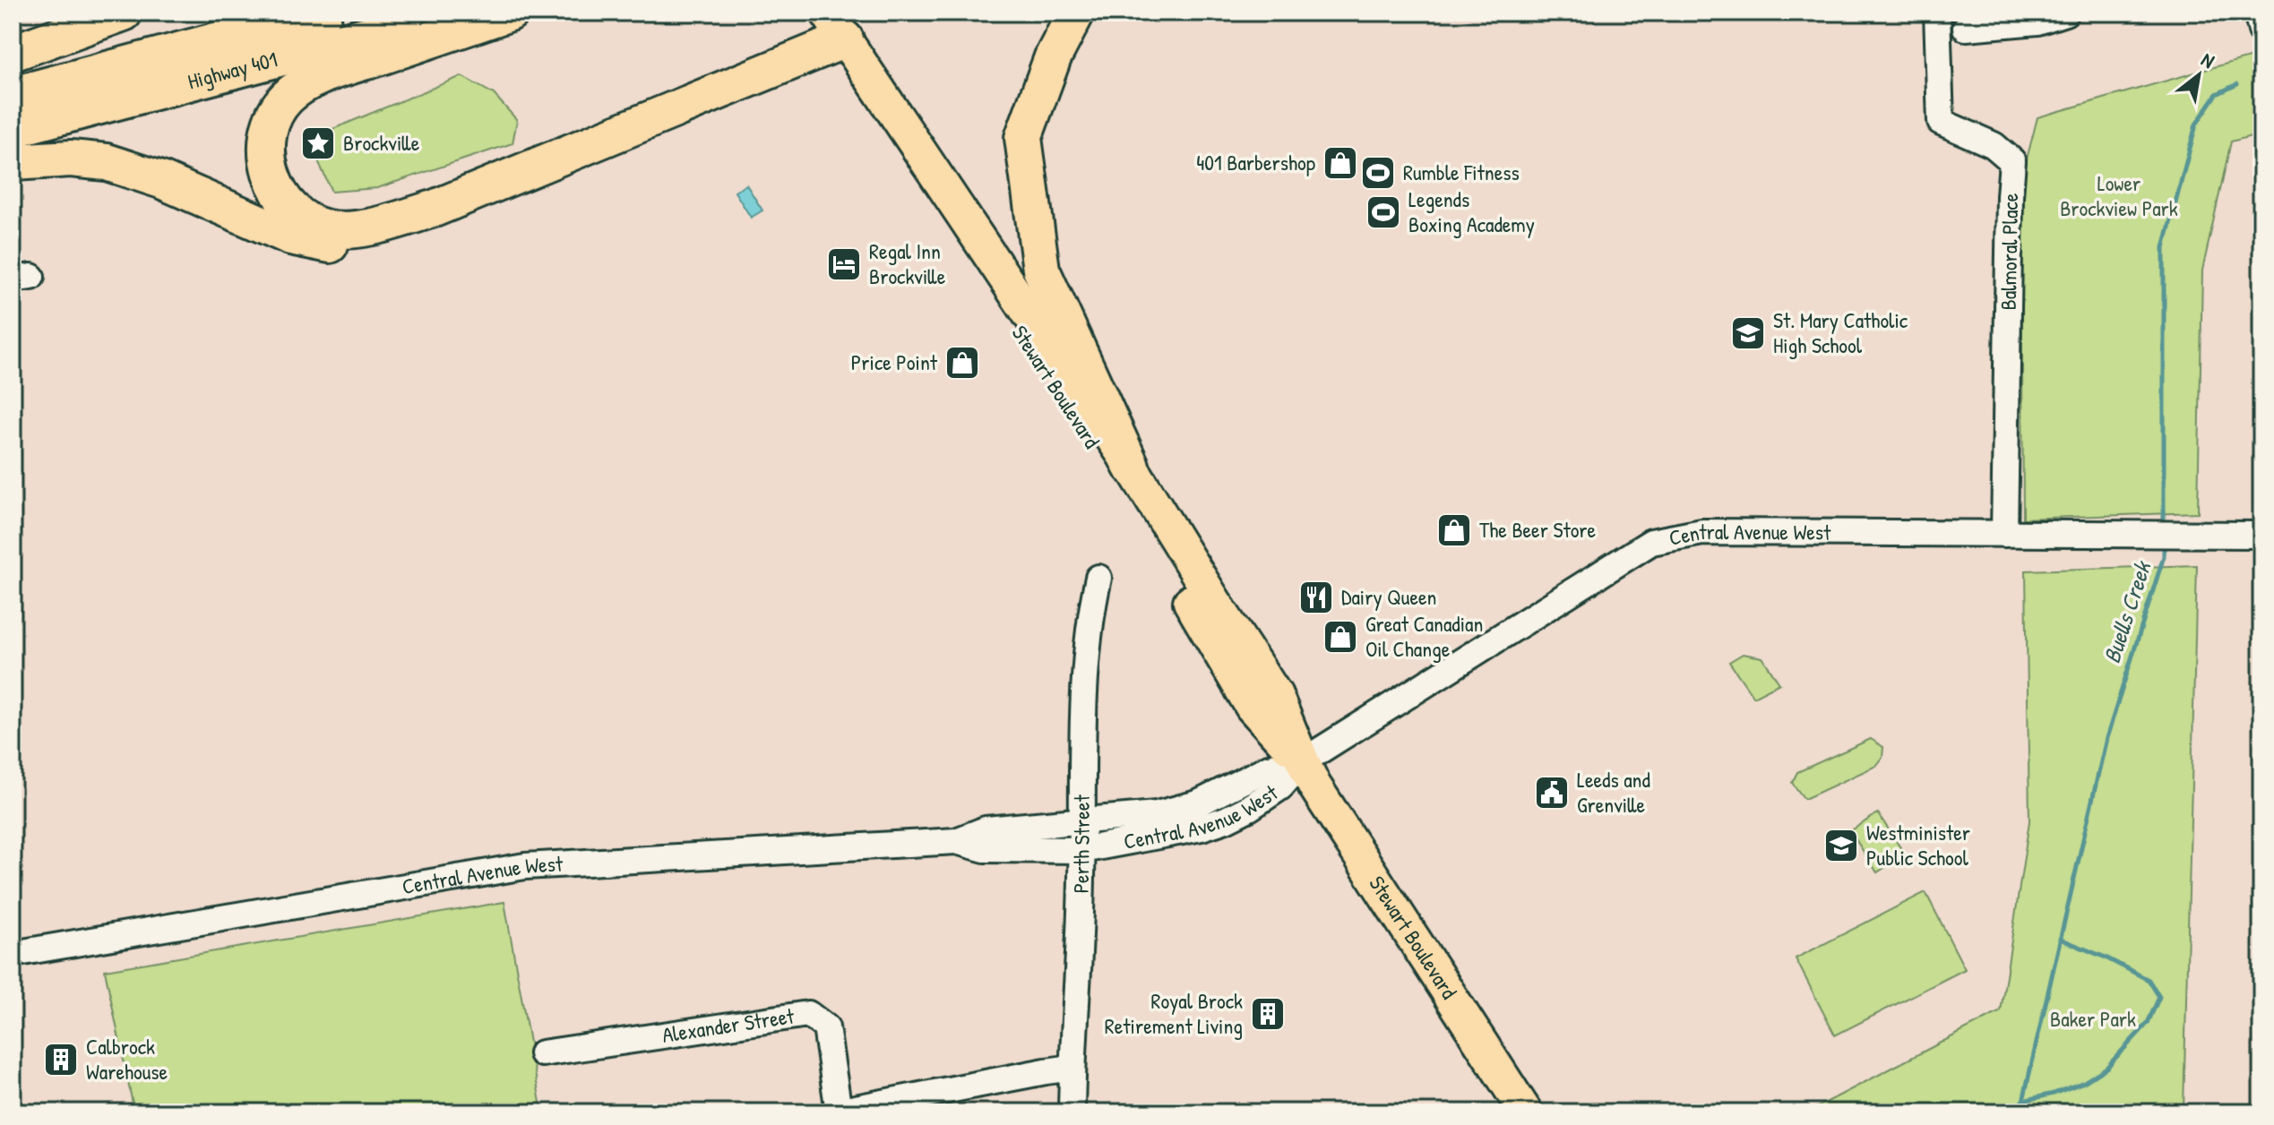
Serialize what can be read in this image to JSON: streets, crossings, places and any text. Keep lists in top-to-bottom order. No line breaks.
{"streets":{"highway":["Highway 401"],"main road":["Stewart Boulevard"],"street":["Balmoral Place","Central Avenue West","Perth Street","Alexander Street"]},"crossings":[["Balmoral Place","Central Avenue West"],["Stewart Boulevard","Central Avenue West"],["Central Avenue West","Perth Street"]],"water":["Buells Creek"],"parks":["Lower Brockview Park","Baker Park"],"places":{"place":["Brockville"],"shop":["401 Barbershop","Price Point","The Beer Store","Great Canadian Oil Change"],"sports":["Rumble Fitness","Legends Boxing Academy"],"hotel":["Regal Inn Brockville"],"school or university":["St. Mary Catholic High School","Westminister Public School"],"restaurant":["Dairy Queen"],"public building":["Leeds and Grenville"],"building":["Royal Brock Retirement Living","Calbrock Warehouse"]},"north":"top right"}
